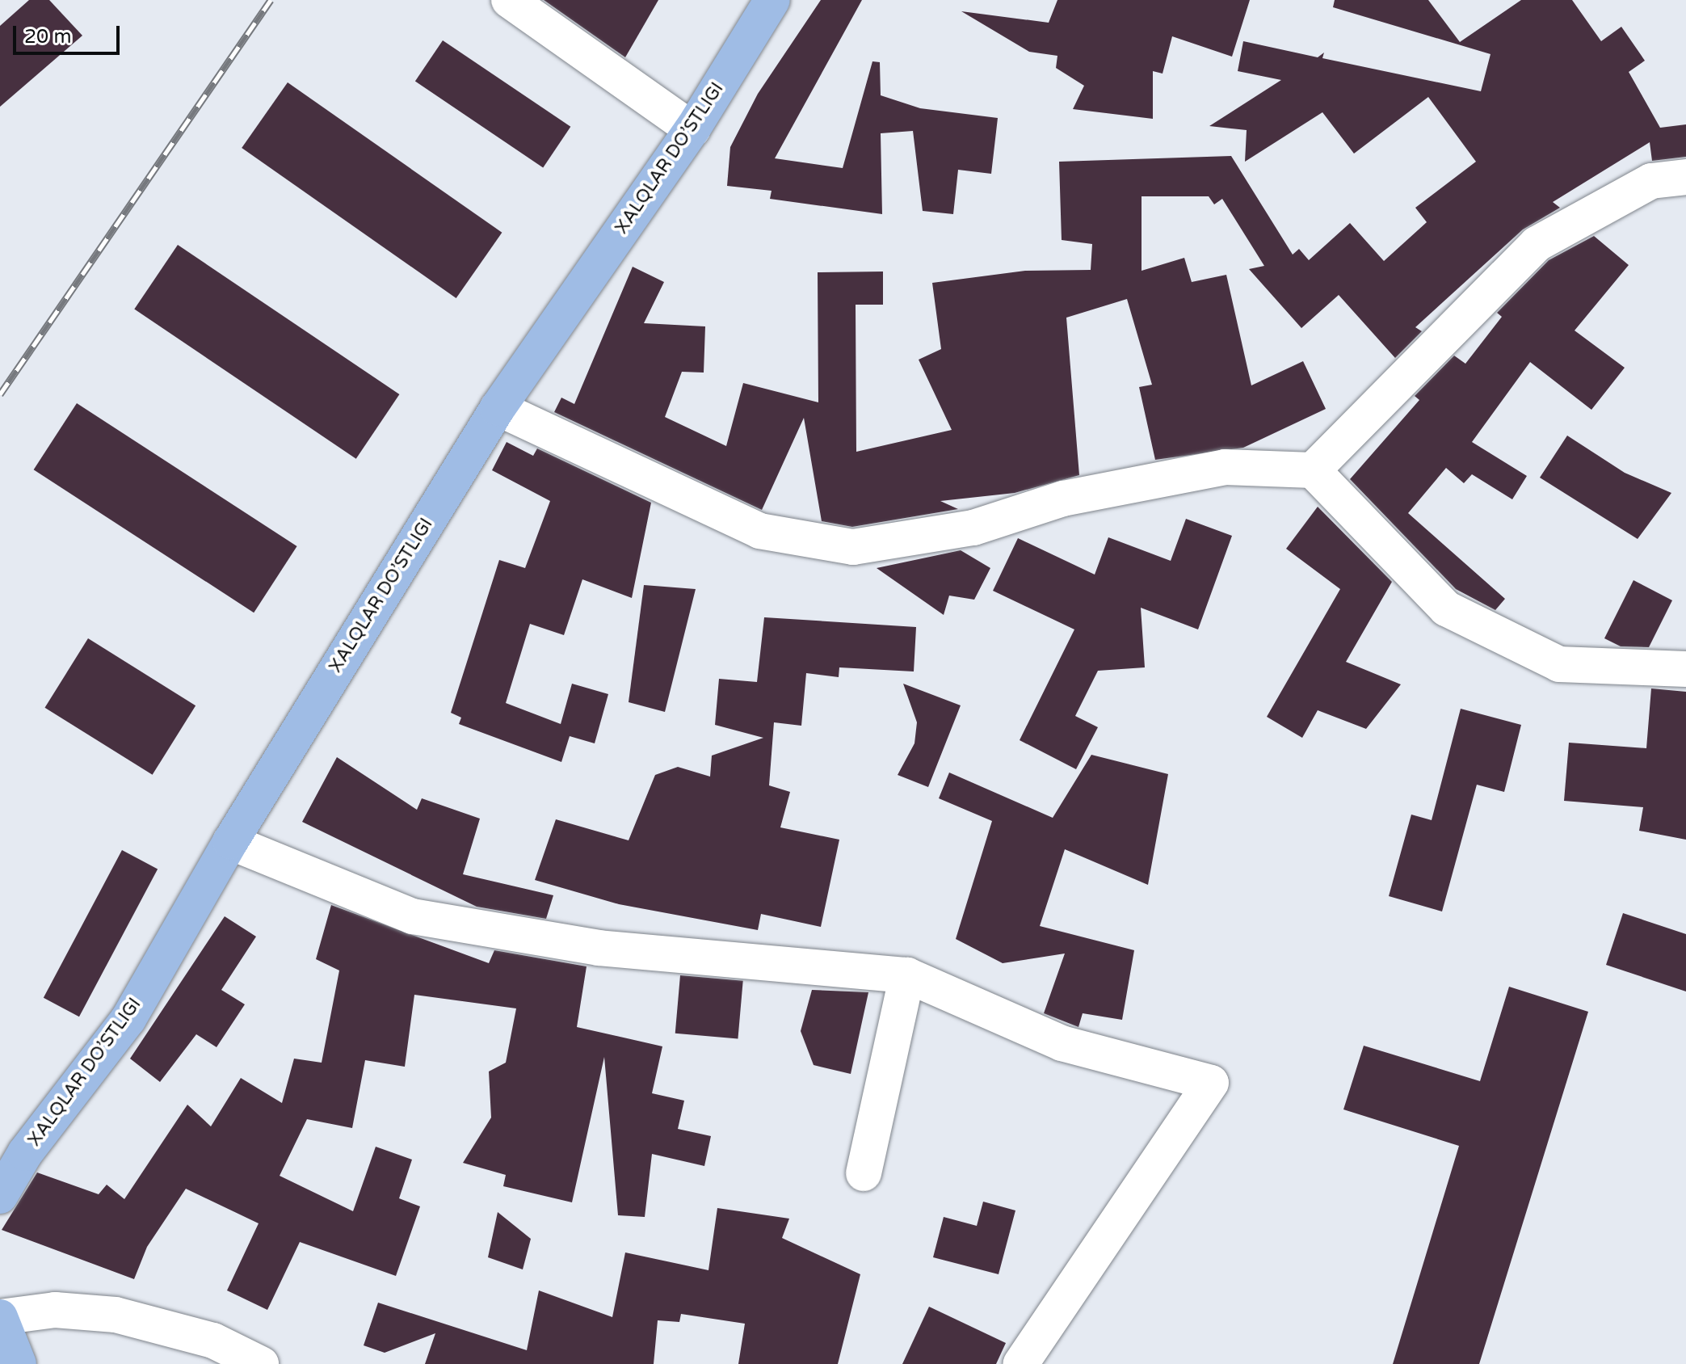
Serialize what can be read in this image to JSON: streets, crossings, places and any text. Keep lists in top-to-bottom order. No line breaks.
{"streets":{"main road":["XALQLAR DO’STLIGI"]},"scale_bar":"20 m"}
